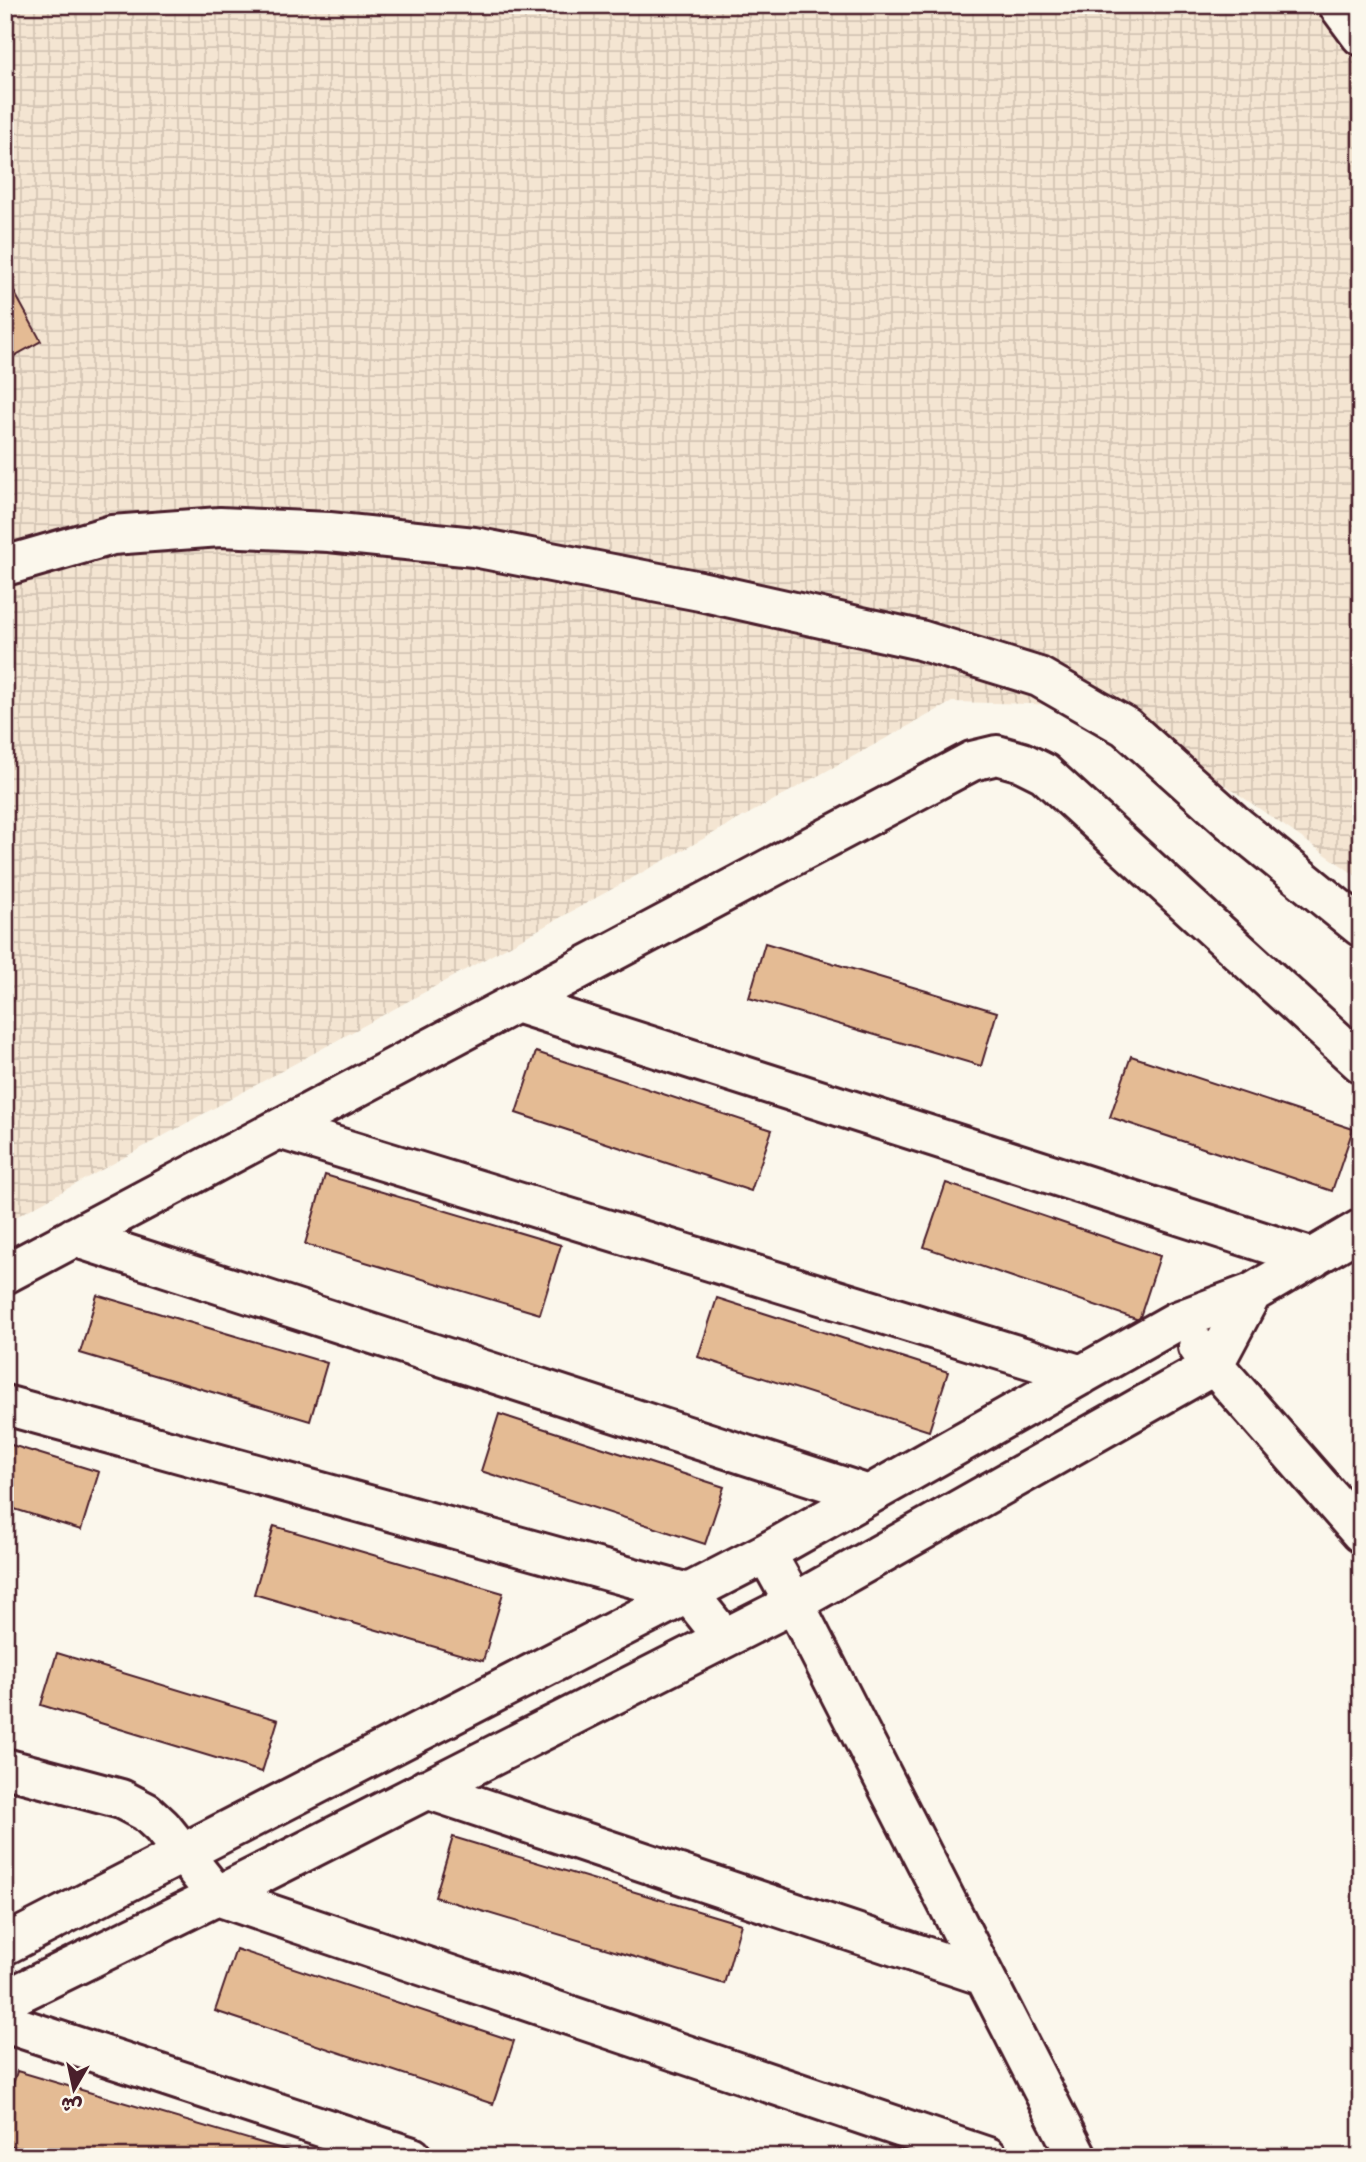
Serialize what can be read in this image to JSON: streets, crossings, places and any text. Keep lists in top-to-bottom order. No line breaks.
{"north":"bottom"}
